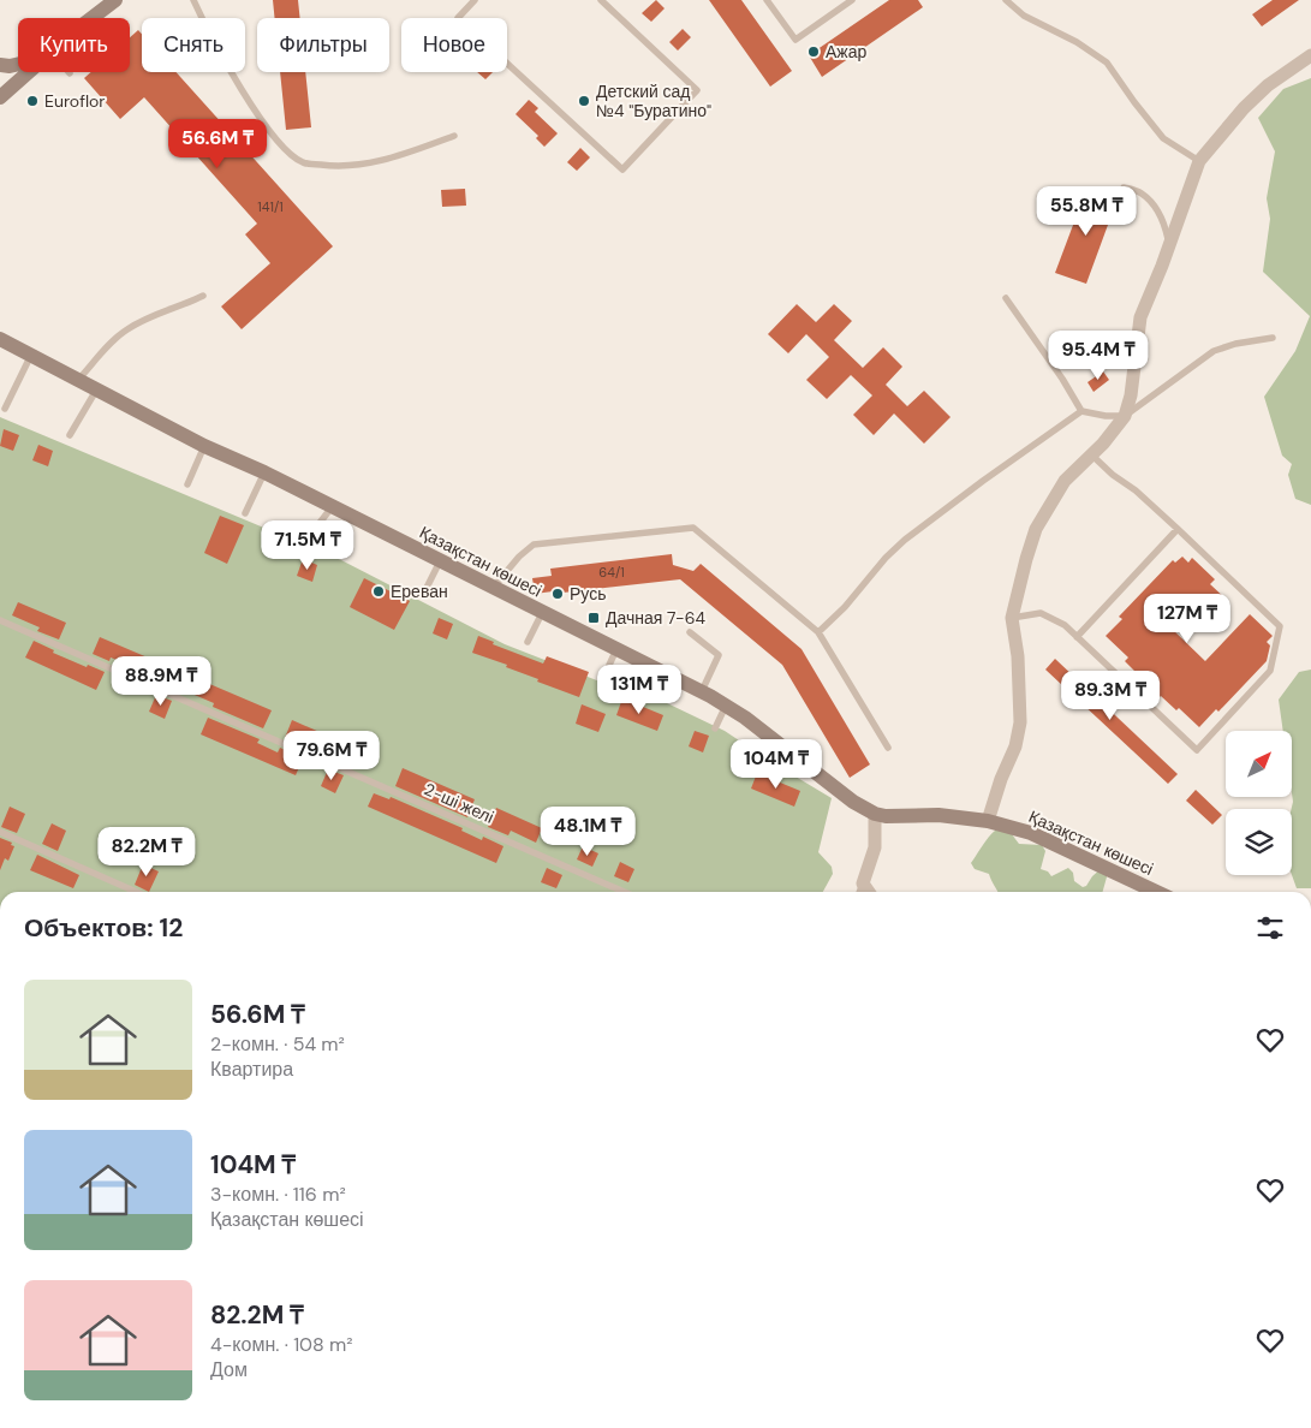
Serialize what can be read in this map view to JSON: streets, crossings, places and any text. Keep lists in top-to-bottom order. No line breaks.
{"streets":{"street":["Қазақстан көшесі"],"lane":["2-ші желі"]},"places":{"other":["Ажар","Euroflor","Детский сад №4 \"Буратино\"","Ереван","Русь"],"transit":["Дачная 7-64"]},"house_numbers":["141/1","64/1"],"north":"top right","page":{"chip":["Купить","Снять","Фильтры","Новое"],"price":["56.6M ₸","55.8M ₸","95.4M ₸","71.5M ₸","127M ₸","88.9M ₸","131M ₸","89.3M ₸","79.6M ₸","104M ₸","48.1M ₸","82.2M ₸"],"heading":"Объектов: 12","list":[{"name":"56.6M ₸","note":"2-комн. · 54 m² · Квартира"},{"name":"104M ₸","note":"3-комн. · 116 m² · Қазақстан көшесі"},{"name":"82.2M ₸","note":"4-комн. · 108 m² · Дом"}]}}
